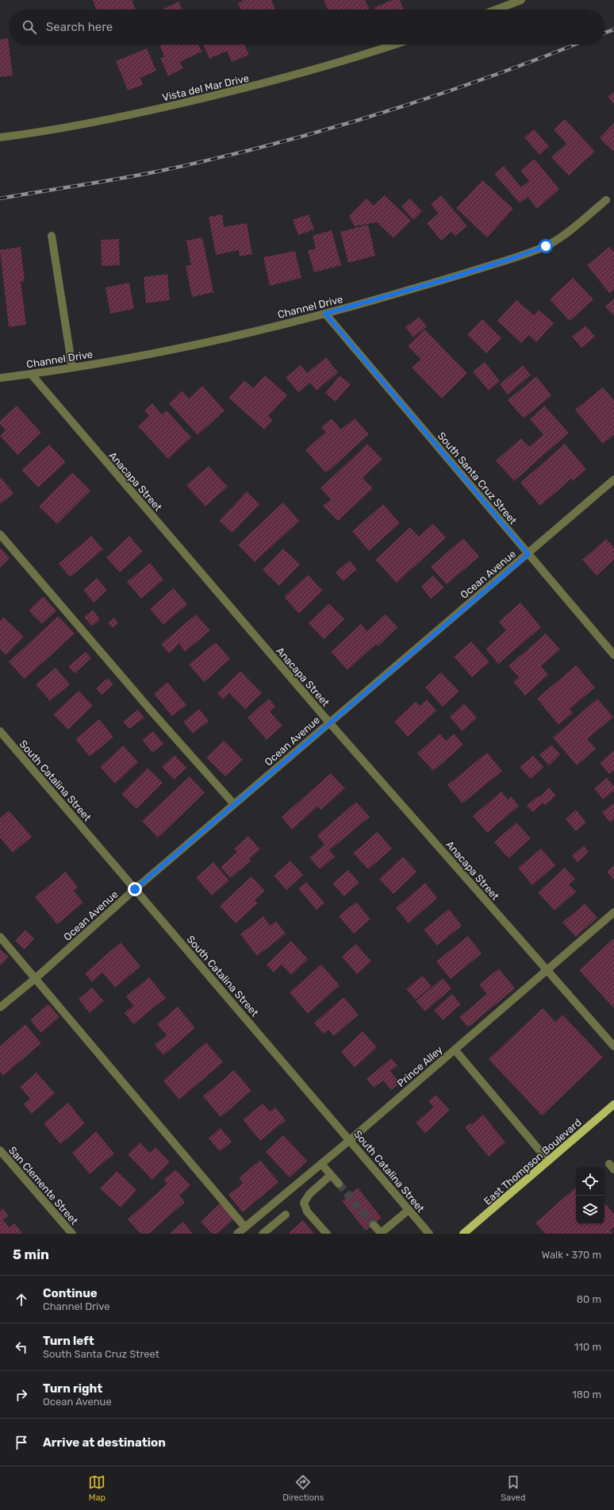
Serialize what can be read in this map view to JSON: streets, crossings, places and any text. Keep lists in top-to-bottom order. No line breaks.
{"streets":{"main road":["East Thompson Boulevard"],"street":["Vista del Mar Drive","Channel Drive","South Santa Cruz Street","Anacapa Street","Ocean Avenue","South Catalina Street","Prince Alley","San Clemente Street"]},"crossings":[["Channel Drive","South Santa Cruz Street"],["Channel Drive","Anacapa Street"],["South Santa Cruz Street","Ocean Avenue"],["Anacapa Street","Ocean Avenue"],["Anacapa Street","Prince Alley"],["Ocean Avenue","South Catalina Street"],["South Catalina Street","Prince Alley"]],"page":{"search":"Search here","heading":["5 min","Walk · 370 m"],"list":[["Continue","Channel Drive","80 m"],["Turn left","South Santa Cruz Street","110 m"],["Turn right","Ocean Avenue","180 m"],"Arrive at destination"],"nav":["Map","Directions","Saved"]}}
